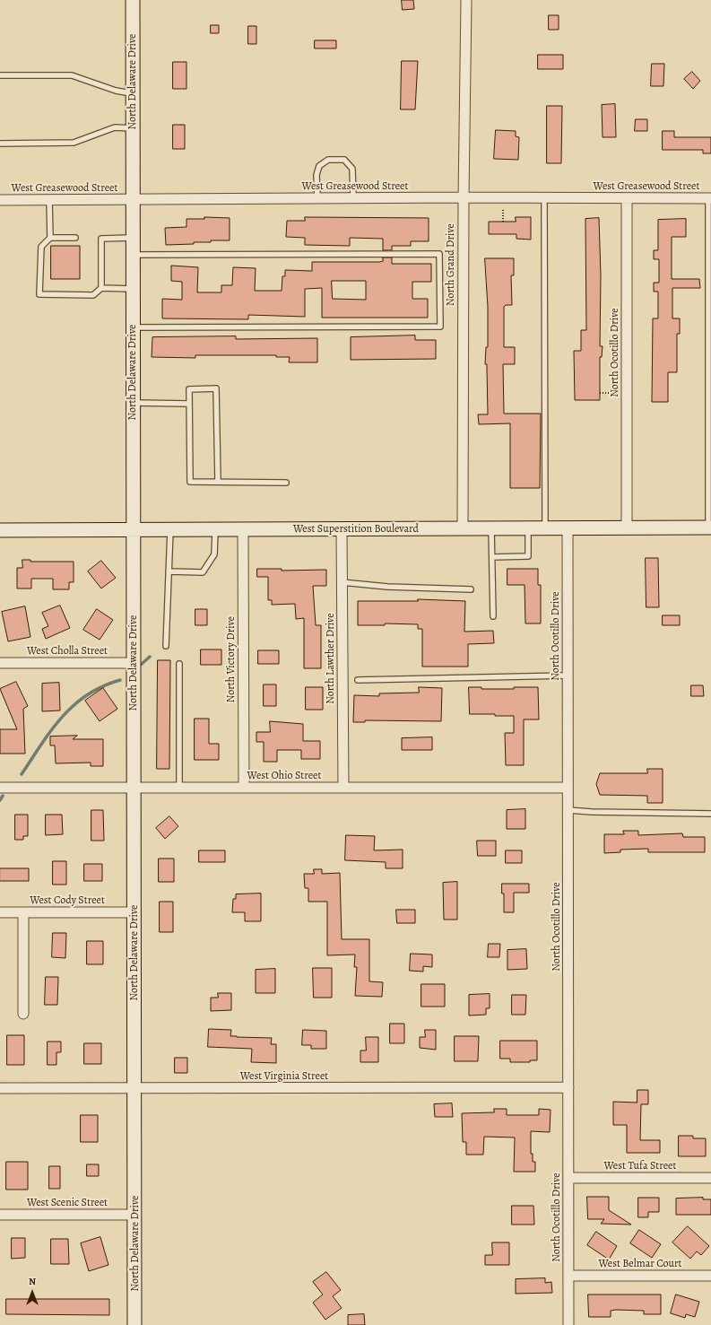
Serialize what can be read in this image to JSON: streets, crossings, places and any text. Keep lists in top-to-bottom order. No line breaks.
{"streets":{"street":["North Delaware Drive","West Greasewood Street","North Grand Drive","North Ocotillo Drive","West Superstition Boulevard","West Cholla Street","North Lawther Drive","North Victory Drive","West Ohio Street","West Cody Street","West Virginia Street","West Tufa Street","West Scenic Street","West Belmar Court"]},"crossings":[["North Delaware Drive","West Greasewood Street"],["North Delaware Drive","West Superstition Boulevard"],["North Delaware Drive","West Cholla Street"],["North Delaware Drive","West Ohio Street"],["North Delaware Drive","West Cody Street"],["North Delaware Drive","West Virginia Street"],["North Delaware Drive","West Scenic Street"],["West Greasewood Street","North Grand Drive"],["West Greasewood Street","North Ocotillo Drive"],["North Grand Drive","West Superstition Boulevard"],["North Ocotillo Drive","West Superstition Boulevard"],["North Ocotillo Drive","West Ohio Street"],["North Ocotillo Drive","West Virginia Street"],["North Ocotillo Drive","West Tufa Street"],["North Ocotillo Drive","West Belmar Court"],["West Superstition Boulevard","North Lawther Drive"],["West Superstition Boulevard","North Victory Drive"],["North Lawther Drive","West Ohio Street"],["North Victory Drive","West Ohio Street"]],"north":"top"}
